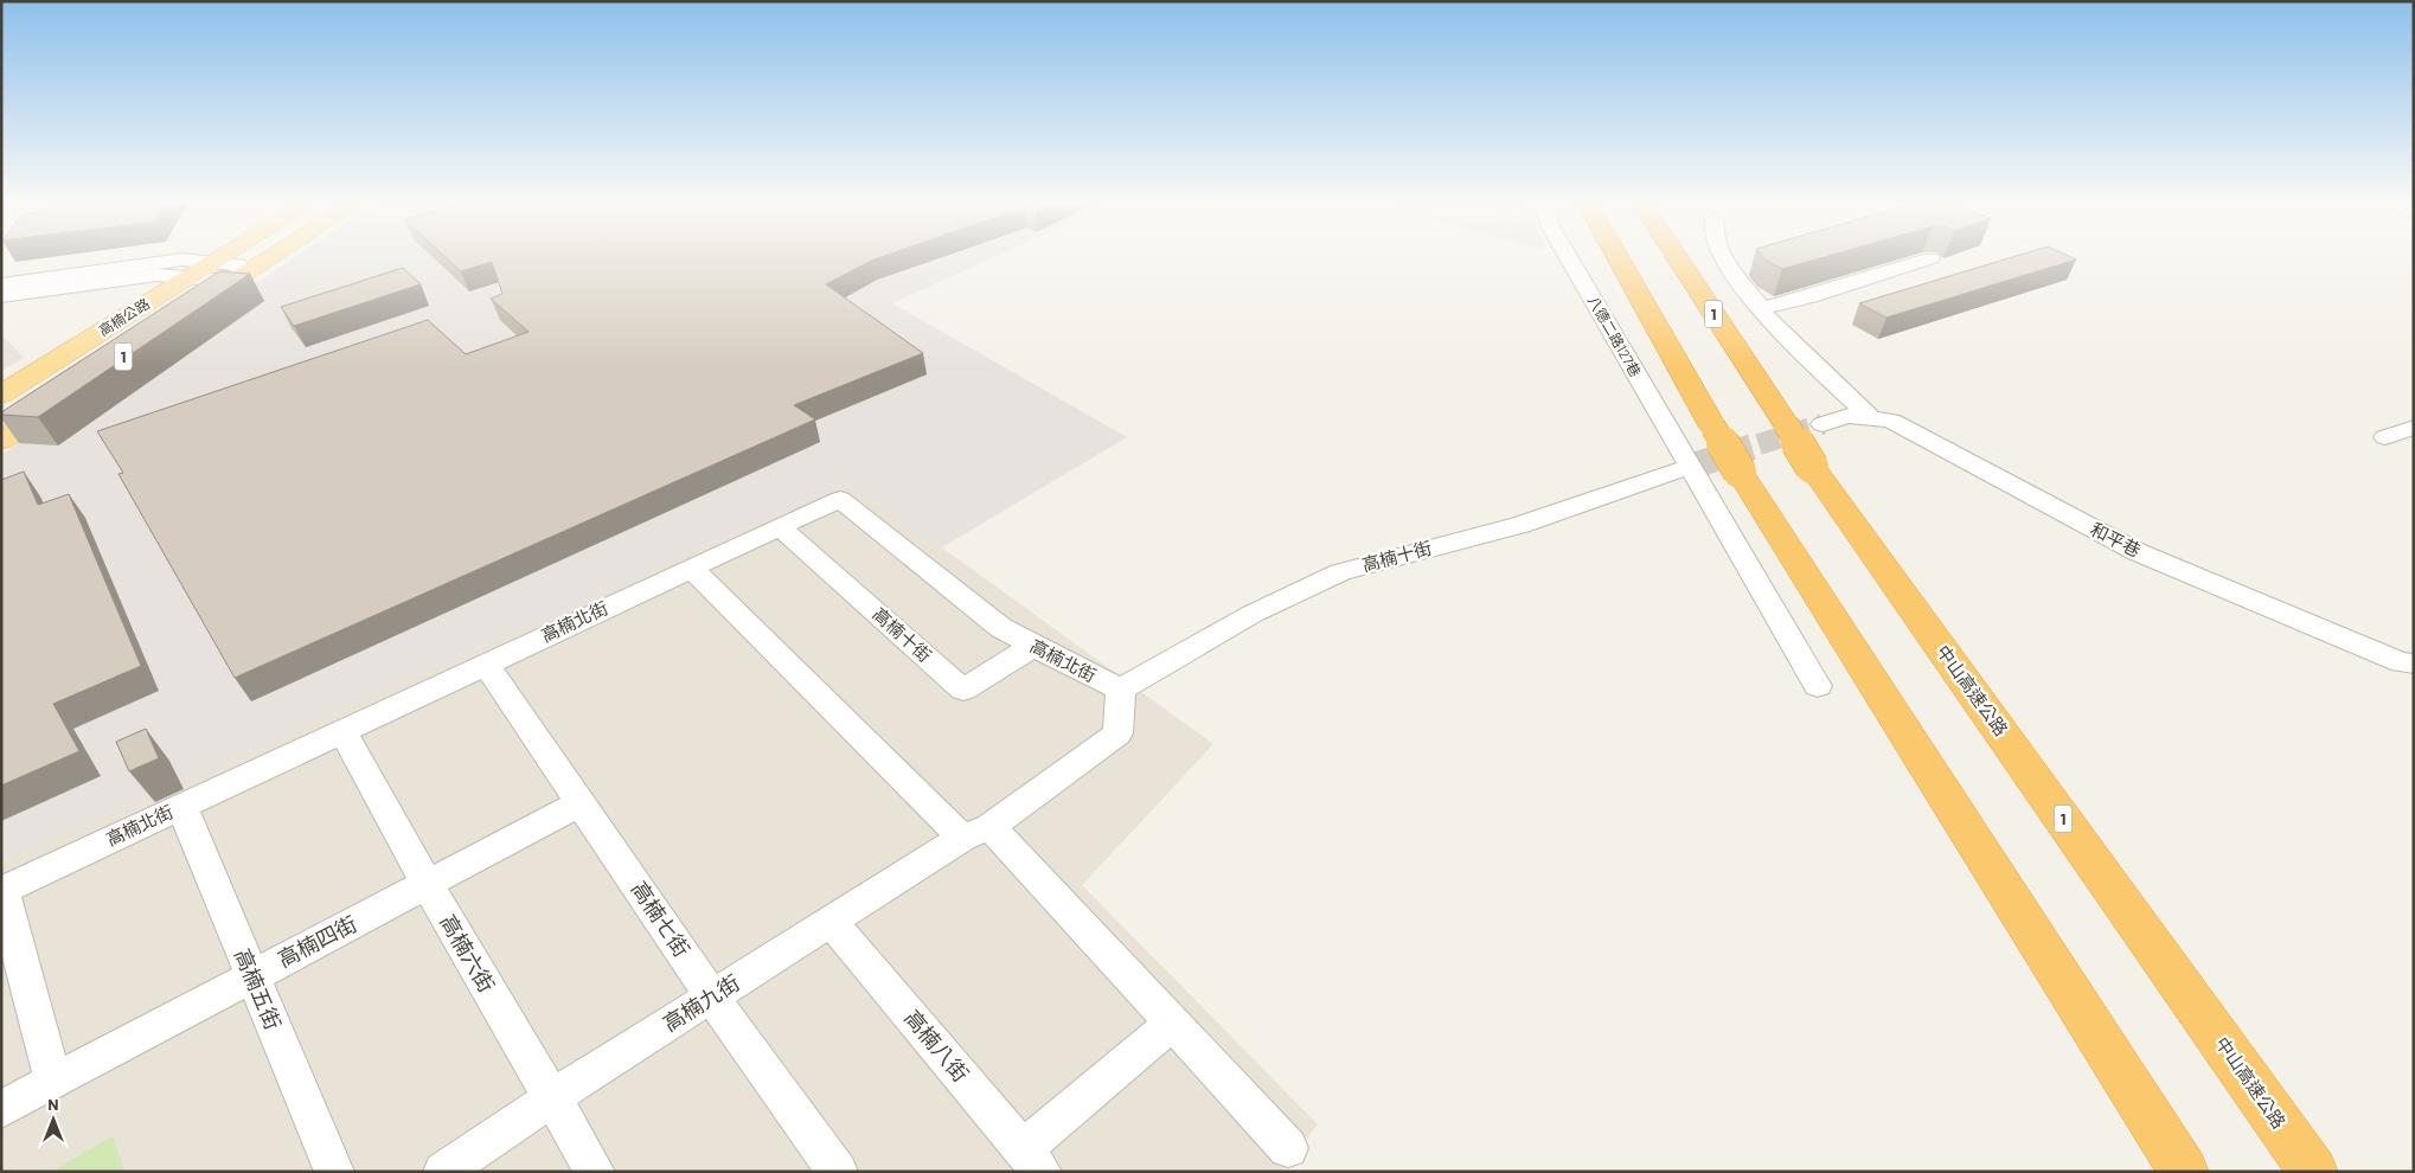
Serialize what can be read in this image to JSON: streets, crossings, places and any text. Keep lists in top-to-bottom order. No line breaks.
{"streets":{"highway":["1","中山高速公路"],"main road":["高楠公路"],"street":["八德二路127巷","和平巷","高楠十街","高楠北街","高楠七街","高楠四街","高楠六街","高楠五街","高楠九街","高楠八街"]},"crossings":[["八德二路127巷","高楠十街"],["高楠十街","高楠北街"],["高楠十街","高楠九街"],["高楠北街","高楠七街"],["高楠北街","高楠六街"],["高楠北街","高楠五街"],["高楠北街","高楠九街"],["高楠七街","高楠四街"],["高楠七街","高楠九街"],["高楠四街","高楠六街"],["高楠四街","高楠五街"],["高楠六街","高楠九街"],["高楠九街","高楠八街"]],"north":"top"}
